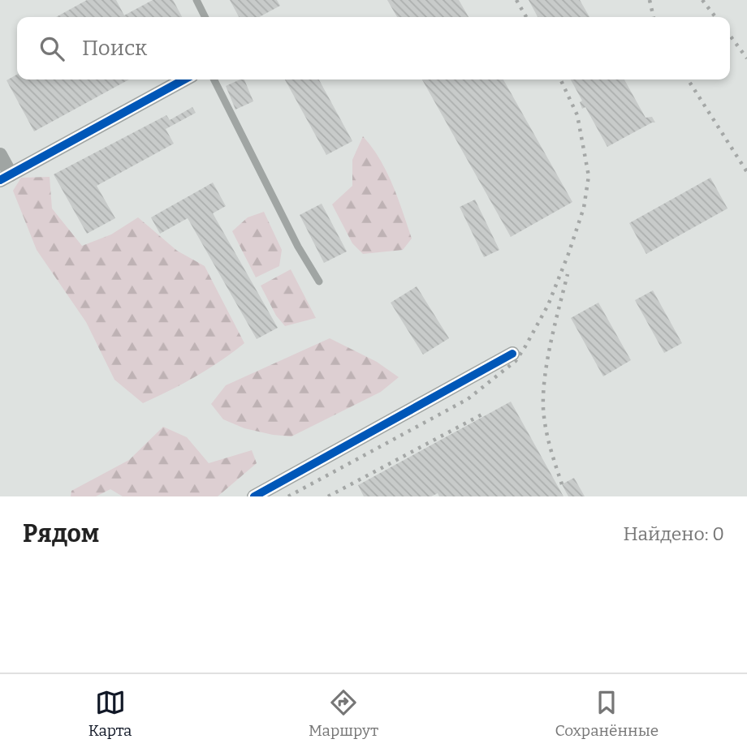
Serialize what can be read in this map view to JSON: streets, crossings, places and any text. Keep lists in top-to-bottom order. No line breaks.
{"page":{"search":"Поиск","heading":["Рядом","Найдено: 0"],"nav":["Карта","Маршрут","Сохранённые"]}}
